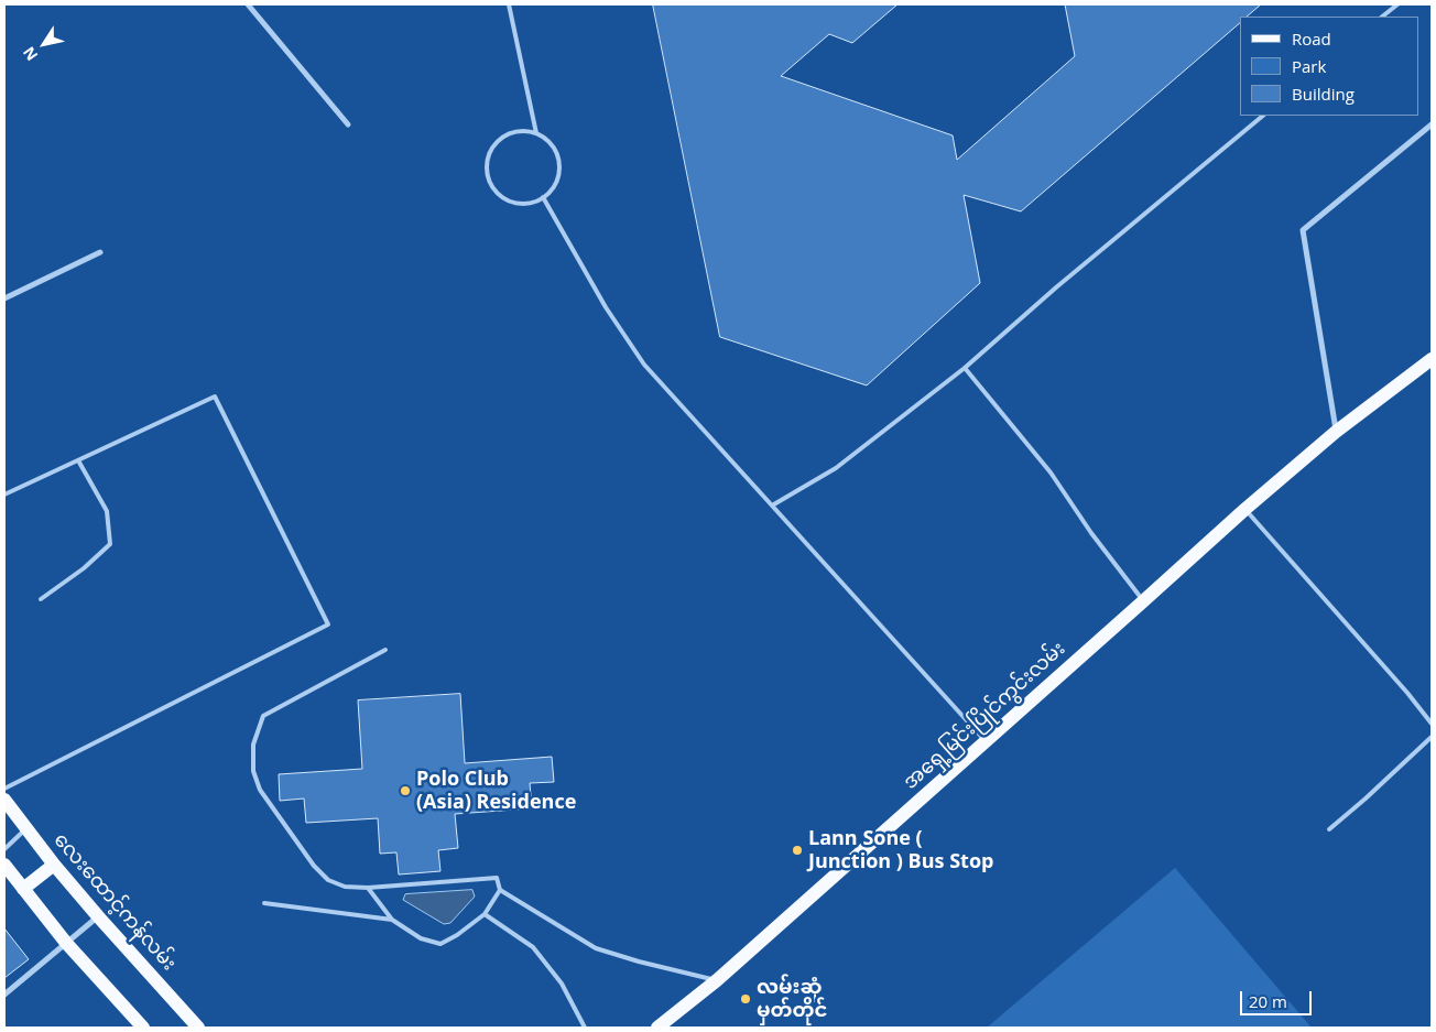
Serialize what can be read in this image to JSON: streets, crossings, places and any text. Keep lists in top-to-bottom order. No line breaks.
{"streets":{"main road":["အရှေ့မြင်းပြိုင်ကွင်းလမ်း","လေးထောင့်ကန်လမ်း"]},"places":["Polo Club (Asia) Residence","Lann Sone ( Junction ) Bus Stop","လမ်းဆုံ မှတ်တိုင်"],"legend":["Road","Park","Building"],"scale_bar":"20 m","north":"bottom left"}
